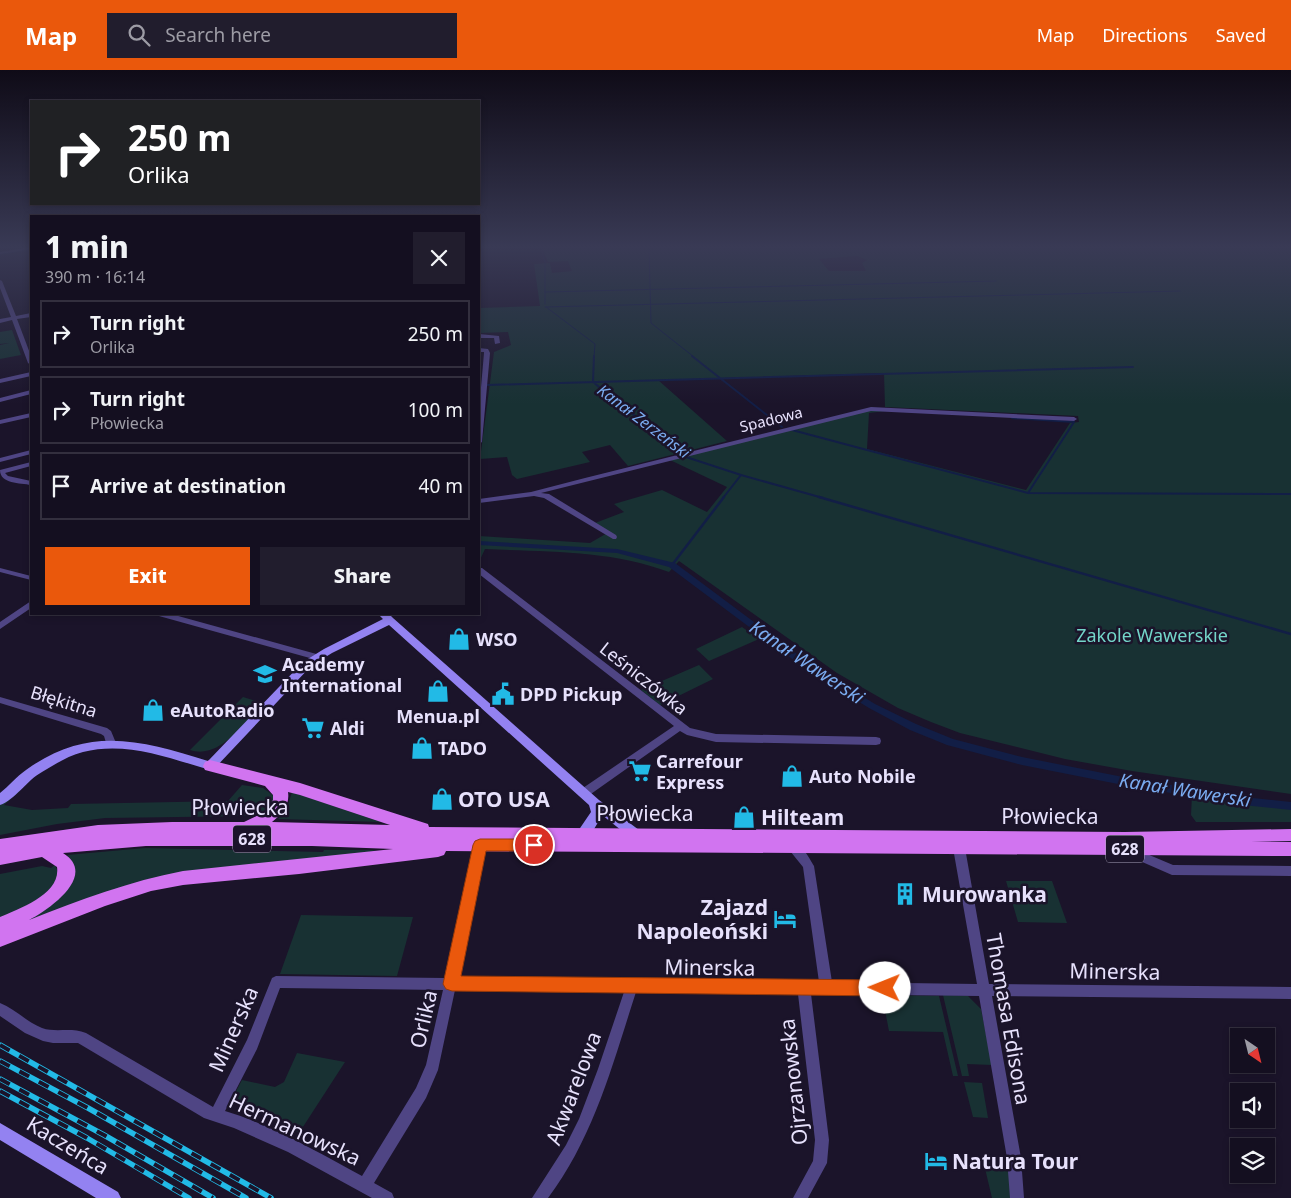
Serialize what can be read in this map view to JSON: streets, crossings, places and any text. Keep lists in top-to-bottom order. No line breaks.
{"streets":{"main road":["Płowiecka","628"],"street":["Spadowa","Leśniczówka","Błękitna","Minerska","Orlika","Thomasa Edisona","Ojrzanowska","Akwarelowa","Hermanowska","Kaczeńca"]},"crossings":[["Płowiecka","Orlika"],["Płowiecka","Thomasa Edisona"],["Minerska","Orlika"],["Minerska","Thomasa Edisona"],["Minerska","Ojrzanowska"],["Minerska","Akwarelowa"],["Minerska","Hermanowska"],["Orlika","Hermanowska"]],"water":["Kanał Zerzeński","Kanał Wawerski"],"parks":["Zakole Wawerskie"],"places":{"shop":["WSO","Menua.pl","eAutoRadio","TADO","Auto Nobile","OTO USA","Hilteam"],"school or university":["Academy International"],"public building":["DPD Pickup"],"supermarket":["Aldi","Carrefour Express"],"building":["Murowanka"],"hotel":["Zajazd Napoleoński","Natura Tour"]},"north":"bottom right","page":{"header":"Map","search":"Search here","nav":["Map","Directions","Saved"],"turn":["250 m","Orlika"],"heading":["1 min","390 m · 16:14"],"list":[{"name":"Turn right","note":"Orlika","value":"250 m"},{"name":"Turn right","note":"Płowiecka","value":"100 m"},{"name":"Arrive at destination","value":"40 m"}],"buttons":["Exit","Share"]}}
